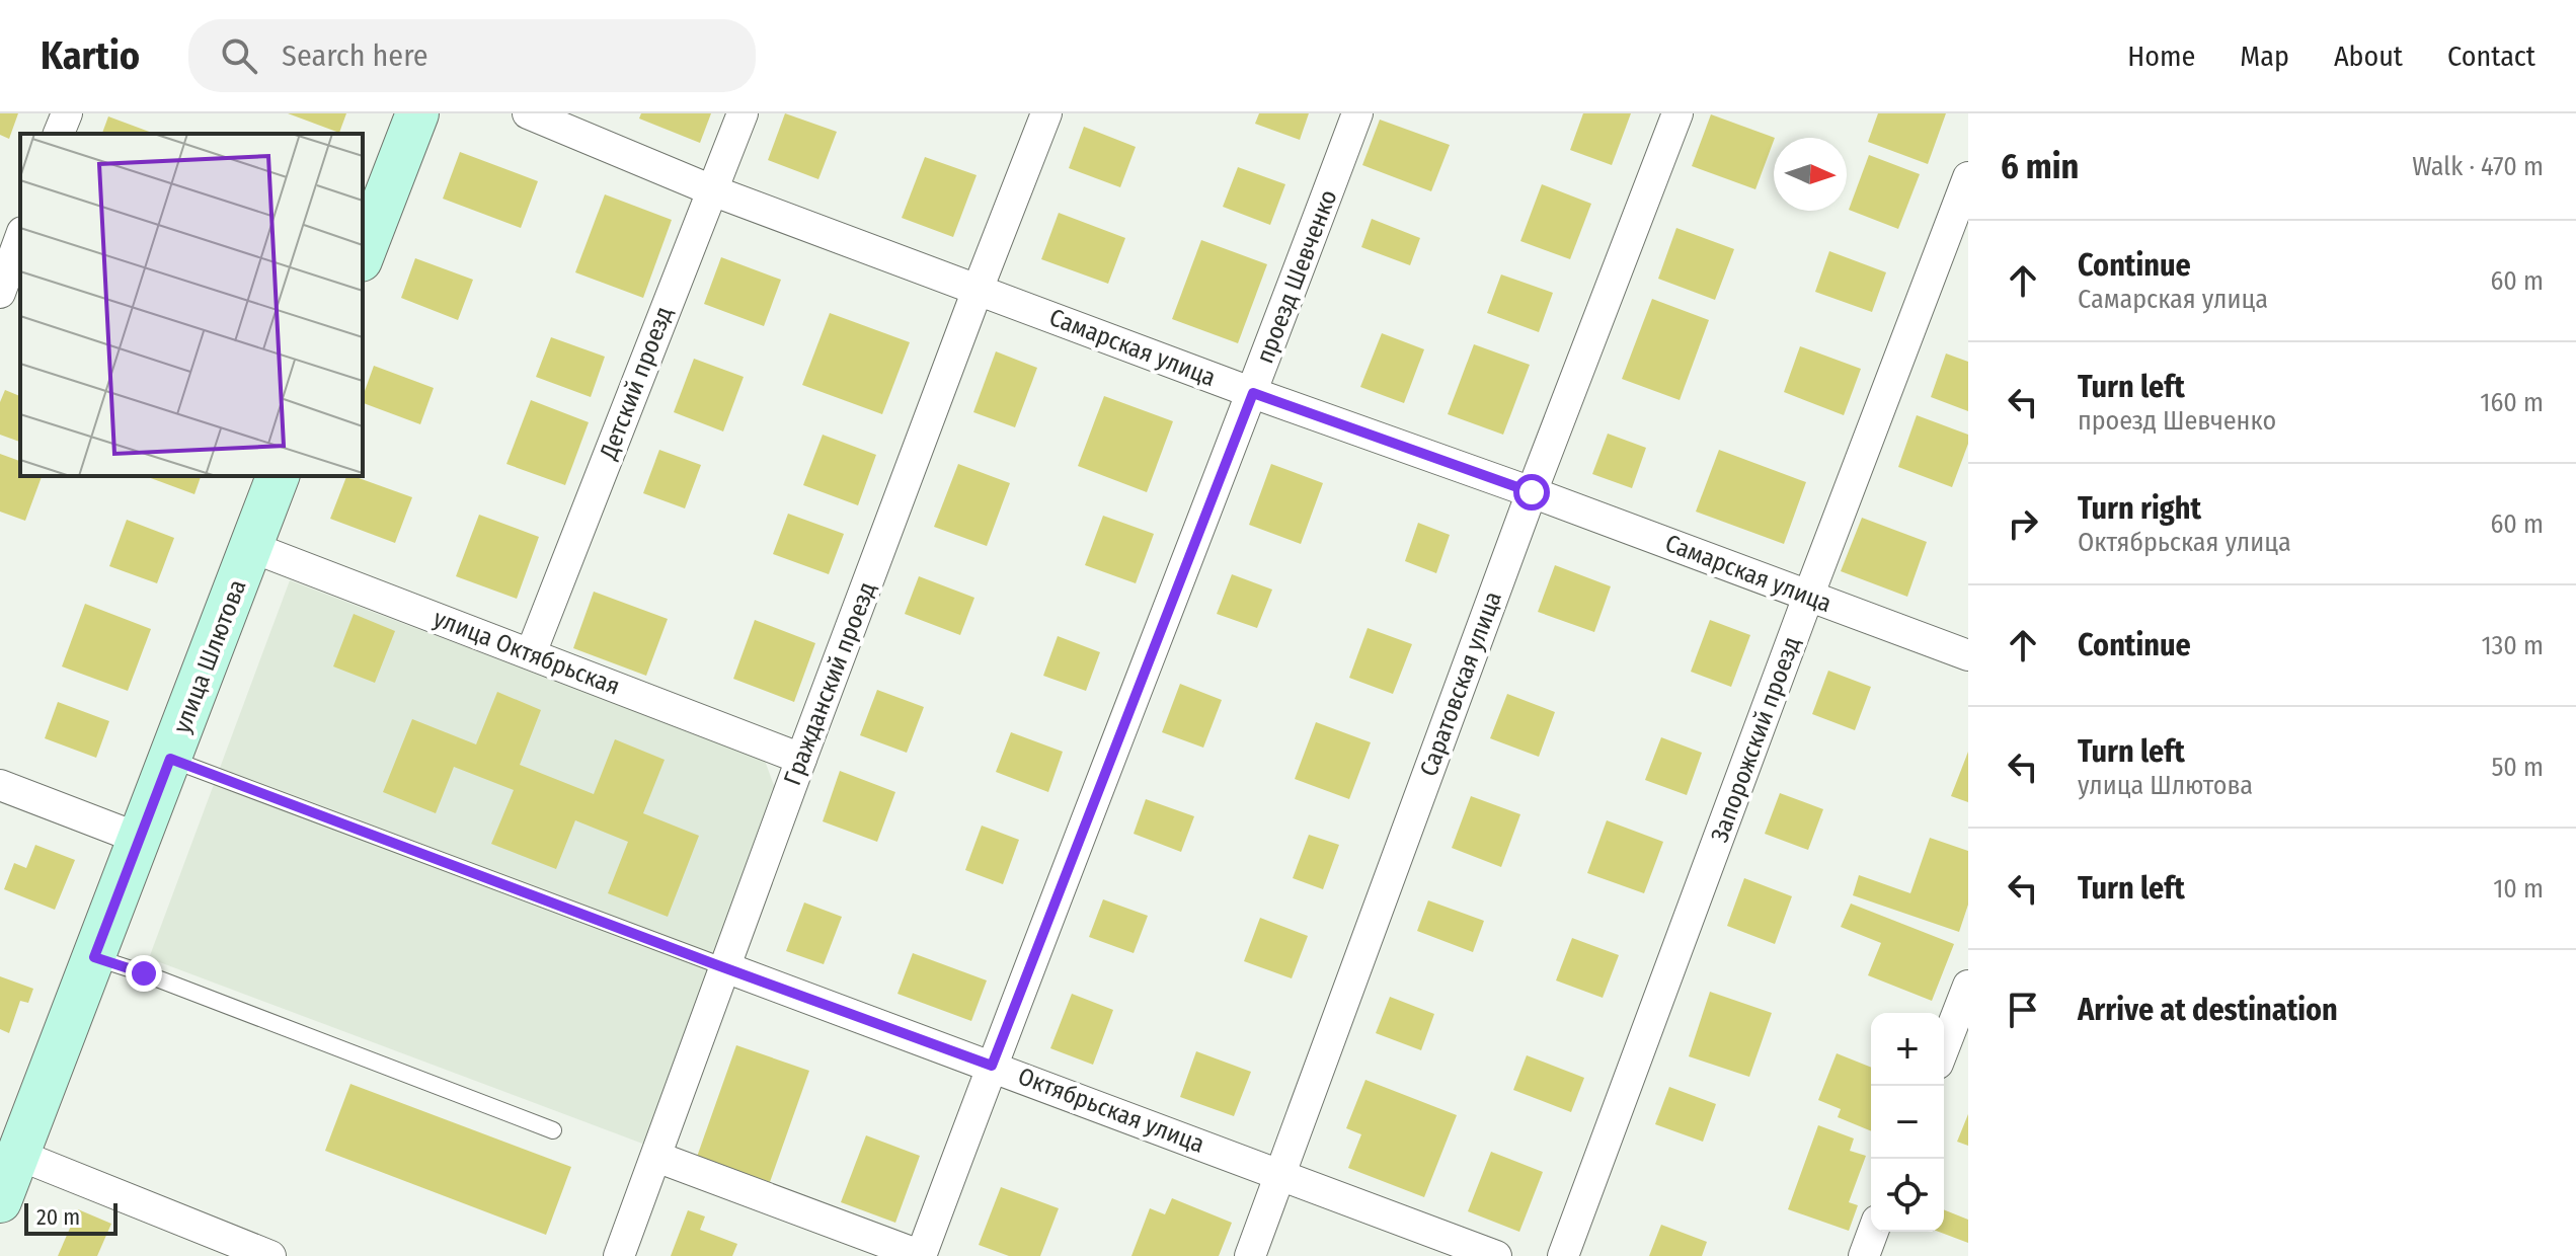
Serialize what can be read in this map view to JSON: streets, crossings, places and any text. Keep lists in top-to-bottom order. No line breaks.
{"streets":{"main road":["улица Шлютова"],"street":["проезд Шевченко","Самарская улица","Детский проезд","улица Октябрьская","Гражданский проезд","Саратовская улица","Запорожский проезд","Октябрьская улица"]},"crossings":[["проезд Шевченко","Самарская улица"],["проезд Шевченко","Октябрьская улица"],["Самарская улица","Детский проезд"],["Самарская улица","Гражданский проезд"],["Самарская улица","Саратовская улица"],["Самарская улица","Запорожский проезд"],["Детский проезд","улица Октябрьская"],["улица Октябрьская","улица Шлютова"],["улица Октябрьская","Гражданский проезд"],["Гражданский проезд","Октябрьская улица"],["Саратовская улица","Октябрьская улица"]],"scale_bar":"20 m","north":"right","page":{"header":"Kartio","search":"Search here","nav":["Home","Map","About","Contact"],"heading":["6 min","Walk · 470 m"],"list":[["Continue","Самарская улица","60 m"],["Turn left","проезд Шевченко","160 m"],["Turn right","Октябрьская улица","60 m"],["Continue","130 m"],["Turn left","улица Шлютова","50 m"],["Turn left","10 m"],"Arrive at destination"],"map_buttons":["+","−"],"scale":"20 m"}}
